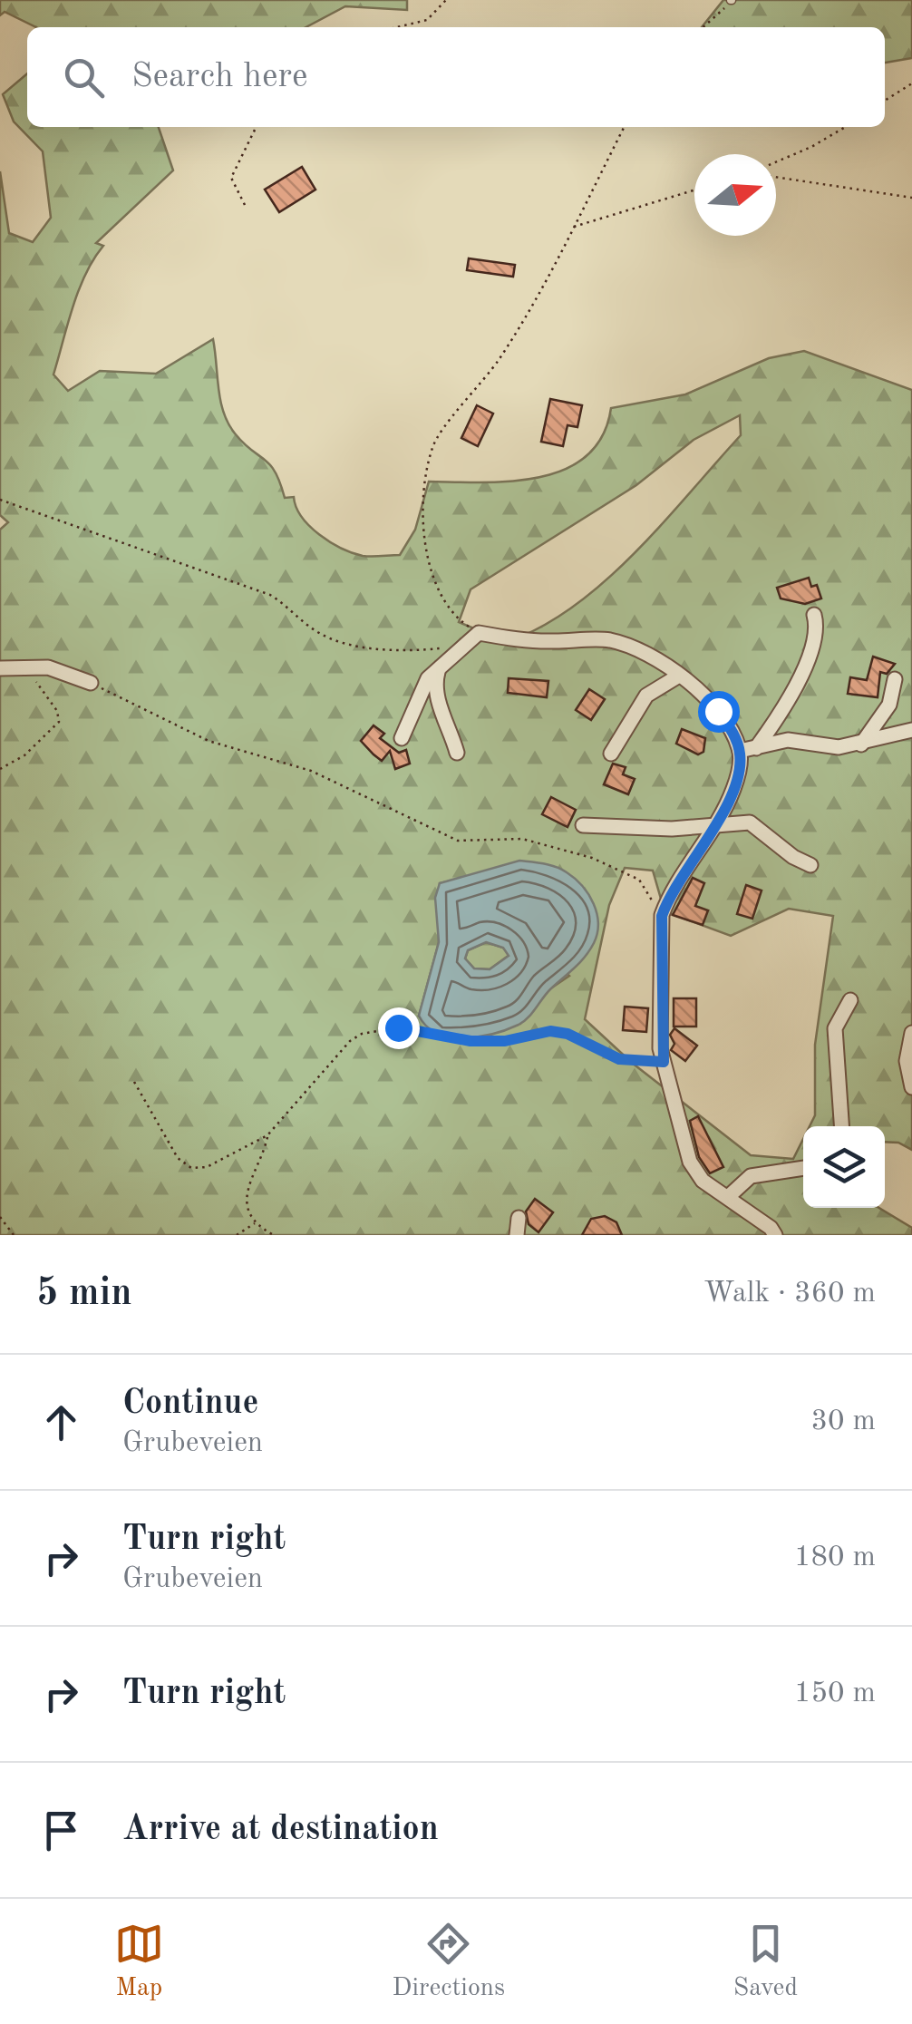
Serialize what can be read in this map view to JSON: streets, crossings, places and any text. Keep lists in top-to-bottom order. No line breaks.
{"north":"right","page":{"search":"Search here","heading":["5 min","Walk · 360 m"],"list":[["Continue","Grubeveien","30 m"],["Turn right","Grubeveien","180 m"],["Turn right","150 m"],"Arrive at destination"],"nav":["Map","Directions","Saved"]}}
